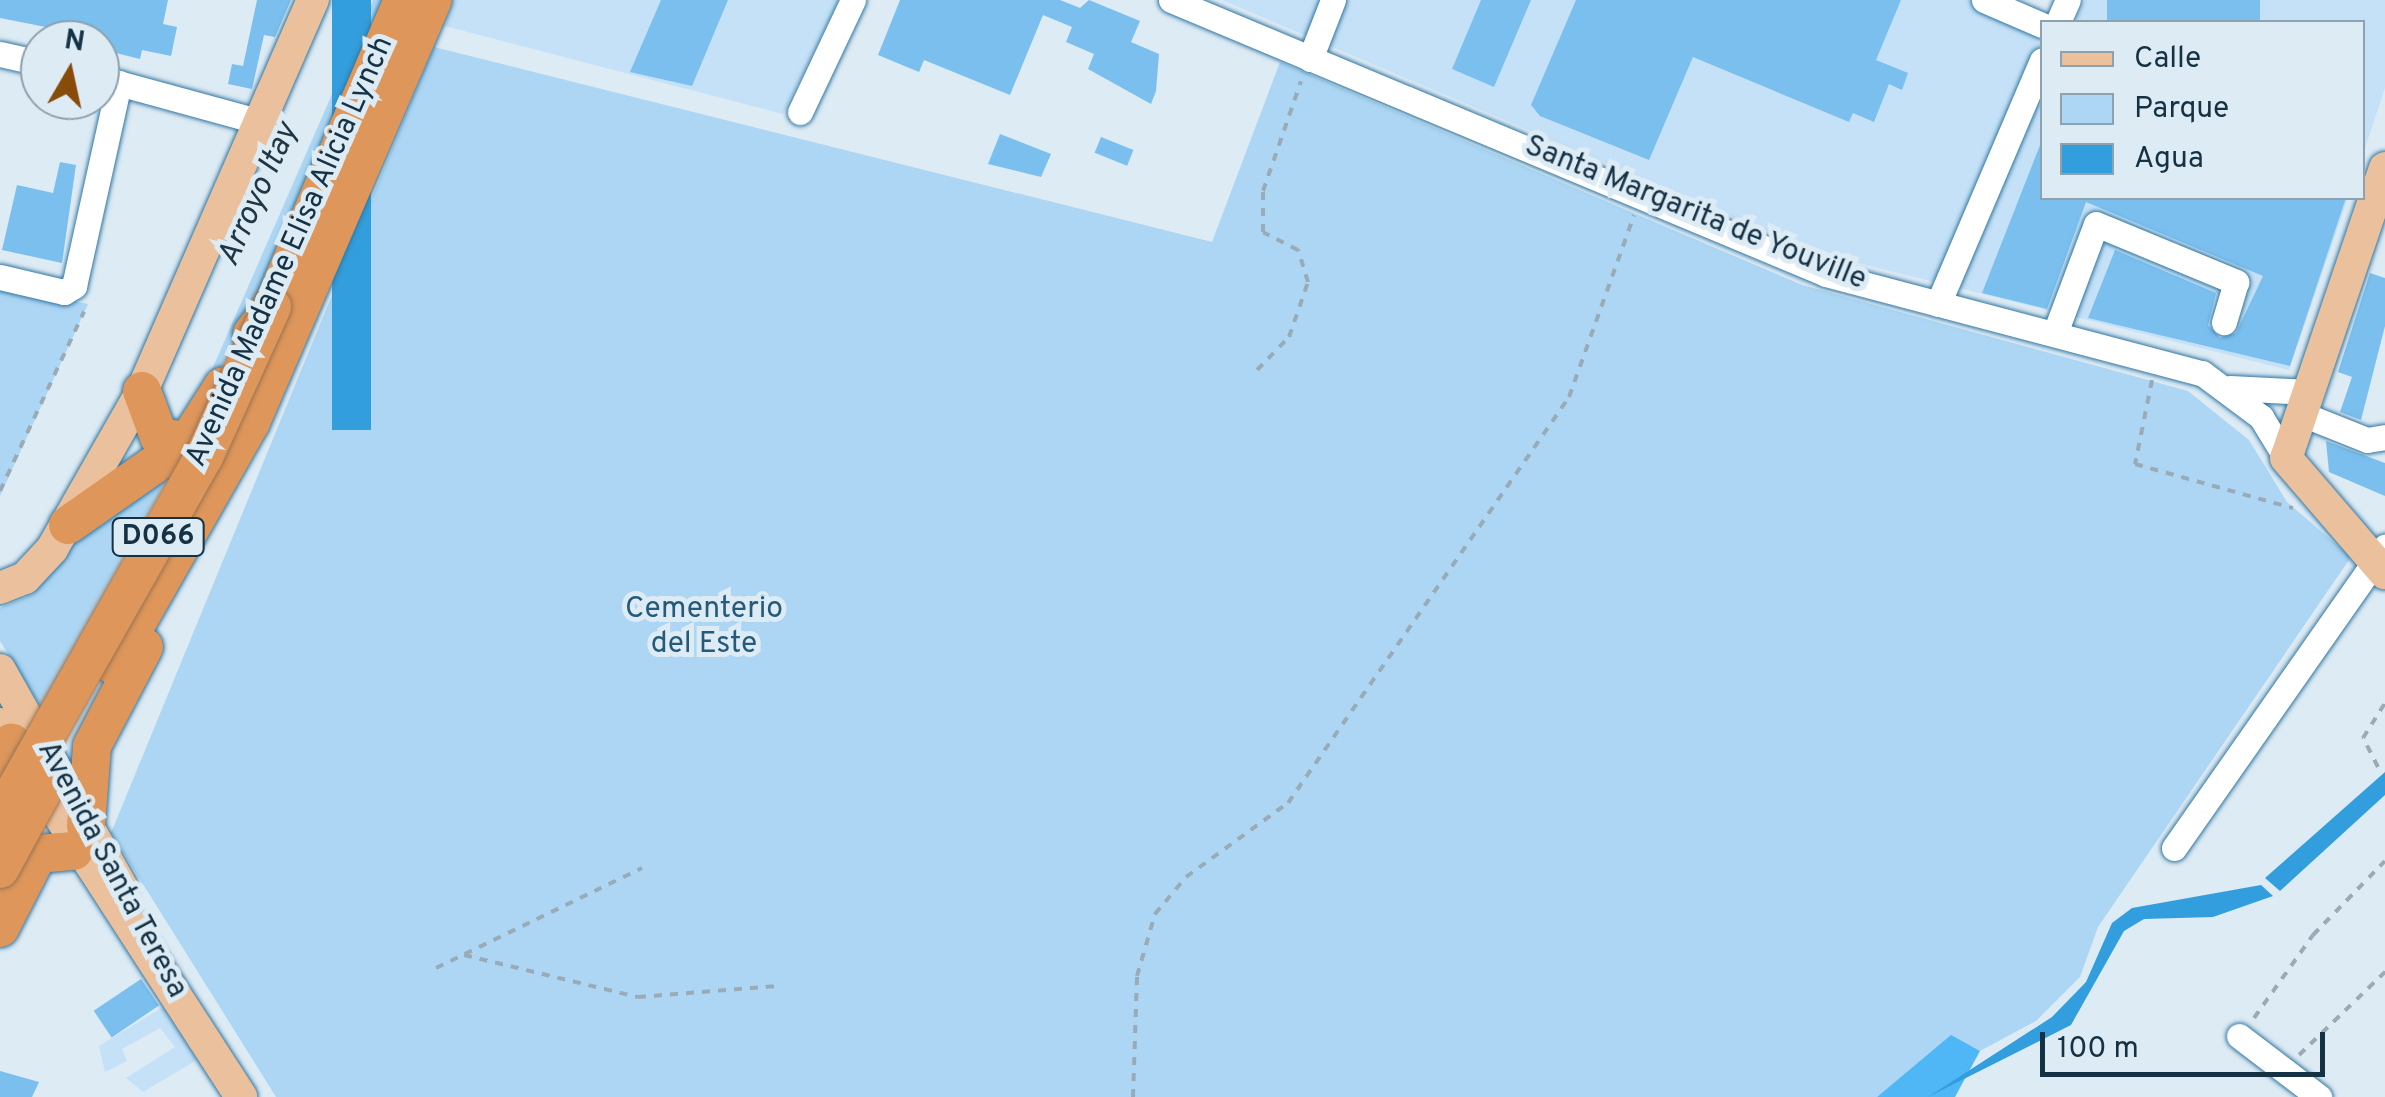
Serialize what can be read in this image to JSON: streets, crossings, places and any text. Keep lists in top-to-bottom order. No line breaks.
{"streets":{"highway":["Avenida Madame Elisa Alicia Lynch","D066"],"main road":["Avenida Santa Teresa"],"street":["Santa Margarita de Youville"]},"water":["Arroyo Itay"],"parks":["Cementerio del Este"],"legend":["Calle","Parque","Agua"],"scale_bar":"100 m","north":"top"}
